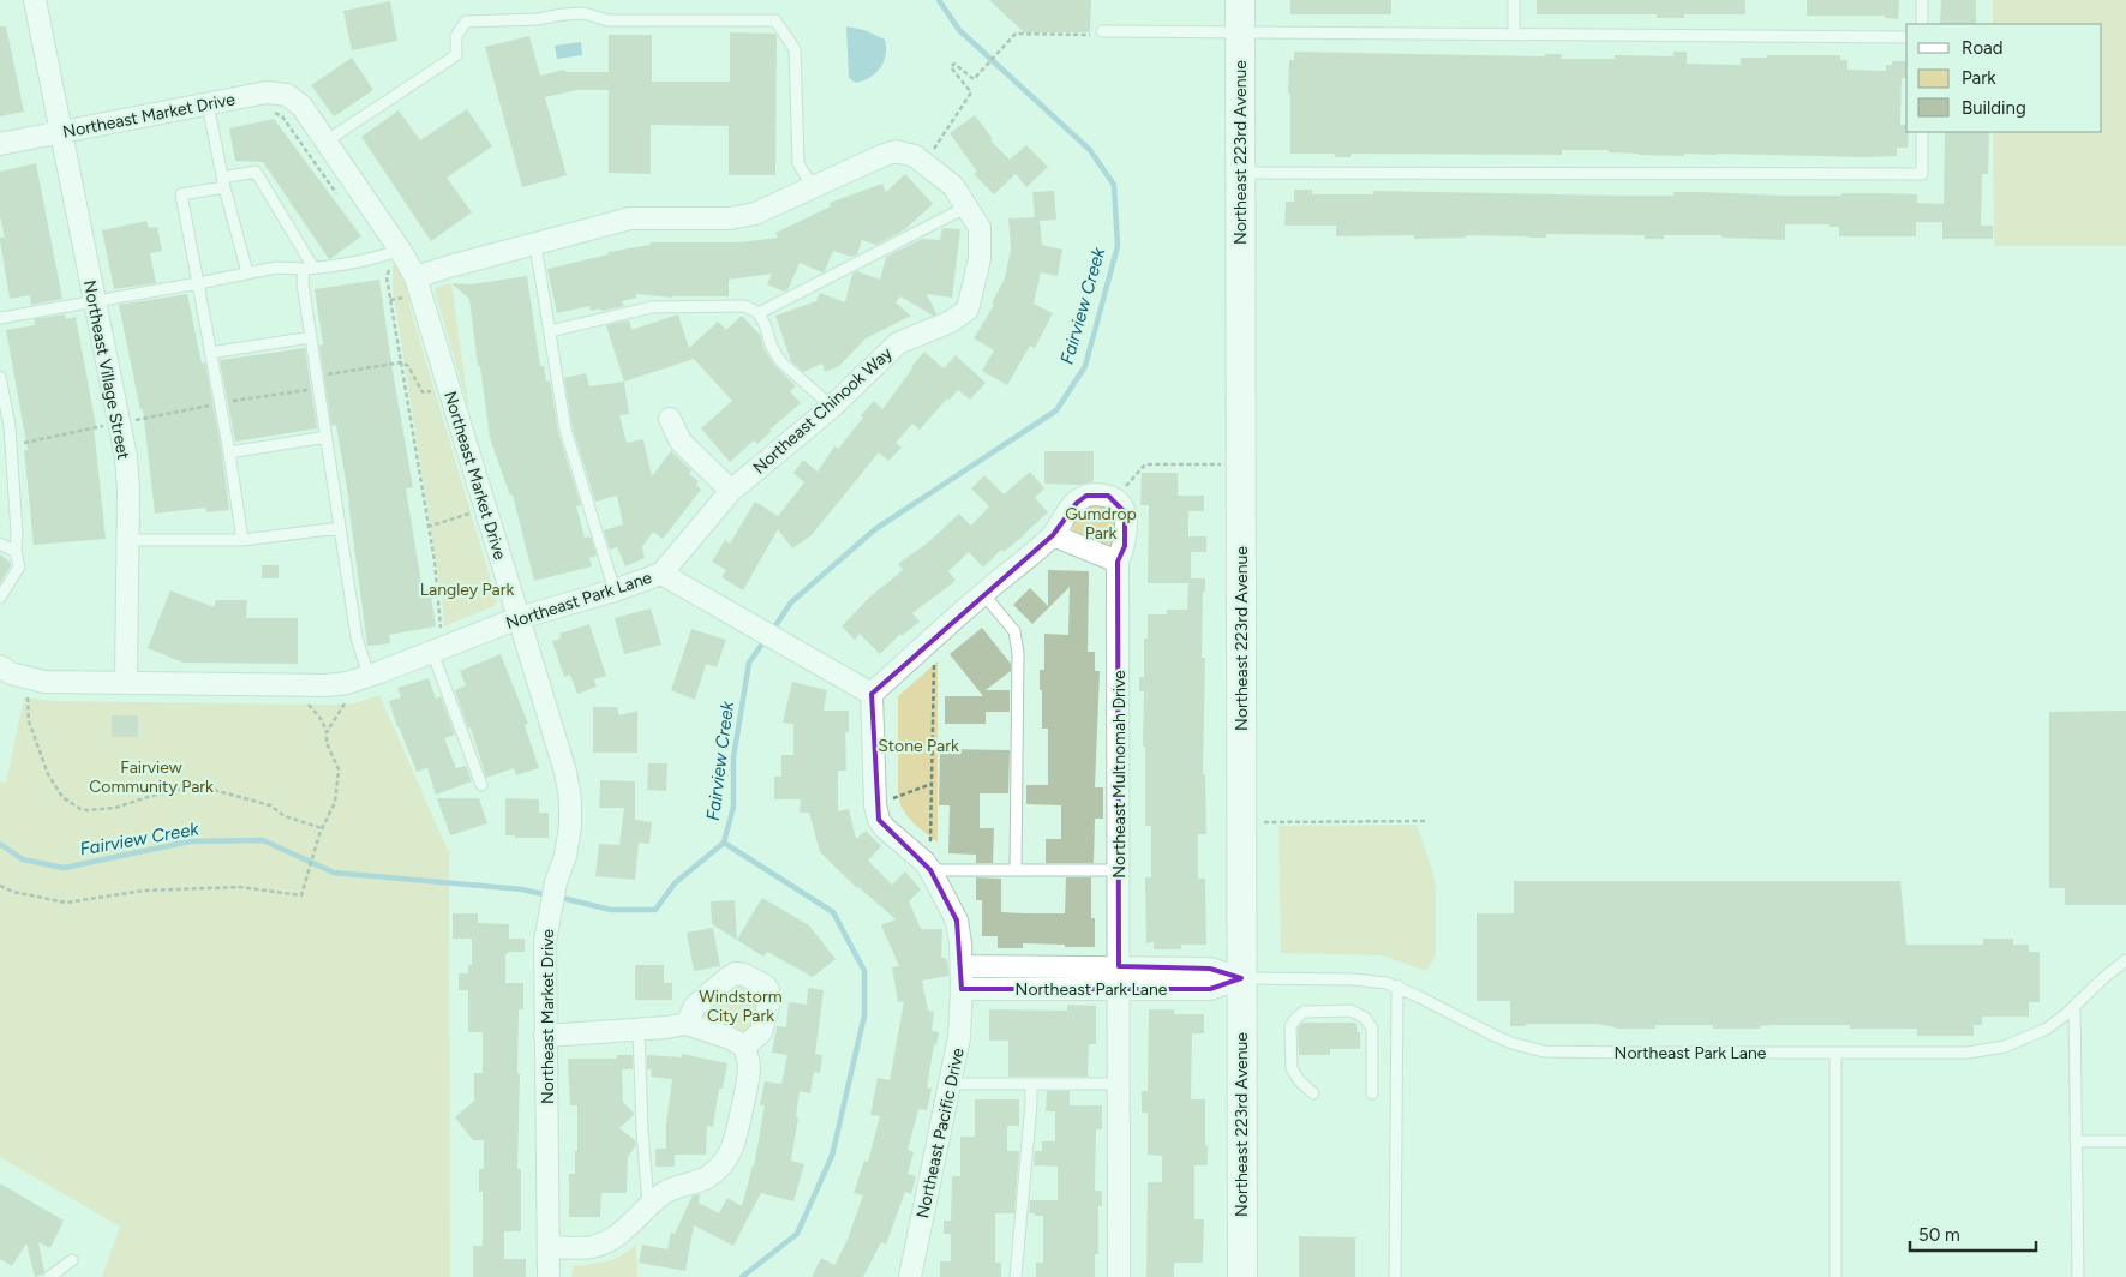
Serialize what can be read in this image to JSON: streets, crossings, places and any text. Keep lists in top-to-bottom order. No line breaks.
{"streets":{"main road":["Northeast 223rd Avenue"],"street":["Northeast Market Drive","Northeast Village Street","Northeast Chinook Way","Northeast Park Lane","Northeast Multnomah Drive","Northeast Pacific Drive"]},"crossings":[["Northeast Market Drive","Northeast Village Street"],["Northeast Market Drive","Northeast Chinook Way"],["Northeast Market Drive","Northeast Park Lane"],["Northeast 223rd Avenue","Northeast Park Lane"],["Northeast Village Street","Northeast Park Lane"],["Northeast Chinook Way","Northeast Park Lane"],["Northeast Park Lane","Northeast Multnomah Drive"],["Northeast Park Lane","Northeast Pacific Drive"]],"water":["Fairview Creek"],"parks":["Gumdrop Park","Langley Park","Stone Park","Fairview Community Park","Windstorm City Park"],"legend":["Road","Park","Building"],"scale_bar":"50 m"}
